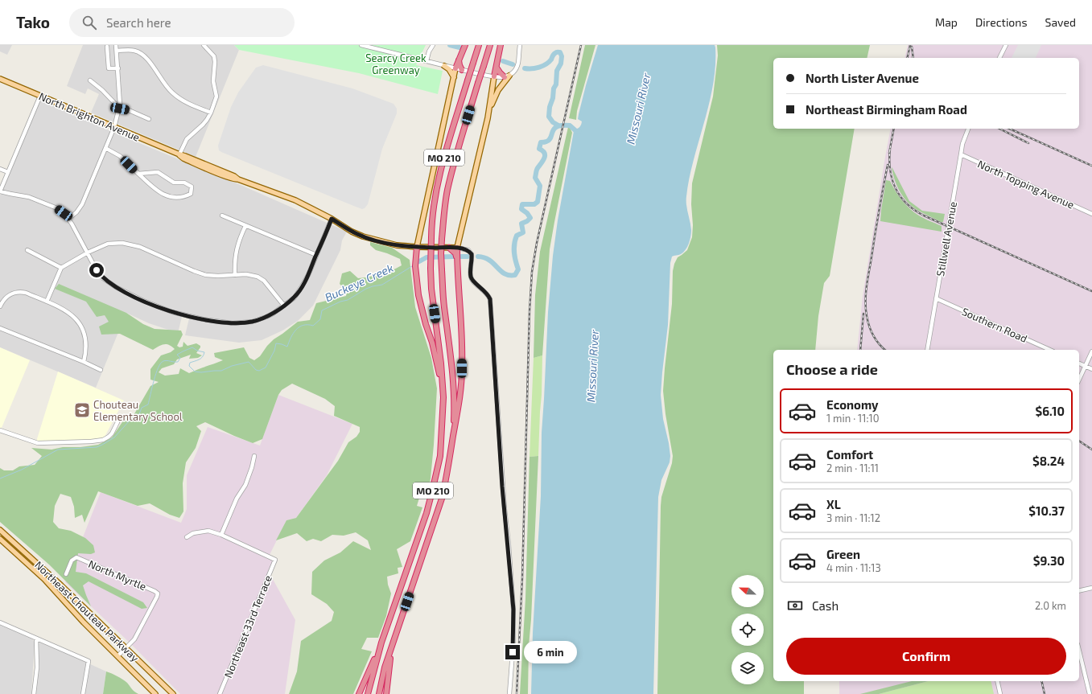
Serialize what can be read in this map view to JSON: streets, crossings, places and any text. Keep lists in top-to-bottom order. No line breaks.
{"streets":{"highway":["MO 210"],"main road":["North Brighton Avenue","Northeast Chouteau Parkway"],"street":["North Topping Avenue","Stillwell Avenue","Southern Road","North Myrtle","Northeast 33rd Terrace"]},"crossings":[["North Topping Avenue","Stillwell Avenue"],["Stillwell Avenue","Southern Road"],["North Myrtle","Northeast Chouteau Parkway"]],"water":["Missouri River","Buckeye Creek"],"parks":["Searcy Creek Greenway"],"places":{"school or university":["Chouteau Elementary School"]},"north":"left","page":{"header":"Tako","search":"Search here","nav":["Map","Directions","Saved"],"banner":["North Lister Avenue","Northeast Birmingham Road"],"heading":"Choose a ride","list":[{"name":"Economy","note":"1 min · 11:10","value":"$6.10"},{"name":"Comfort","note":"2 min · 11:11","value":"$8.24"},{"name":"XL","note":"3 min · 11:12","value":"$10.37"},{"name":"Green","note":"4 min · 11:13","value":"$9.30"}],"pay":["Cash","2.0 km"],"buttons":"Confirm","bubble":"6 min"}}
